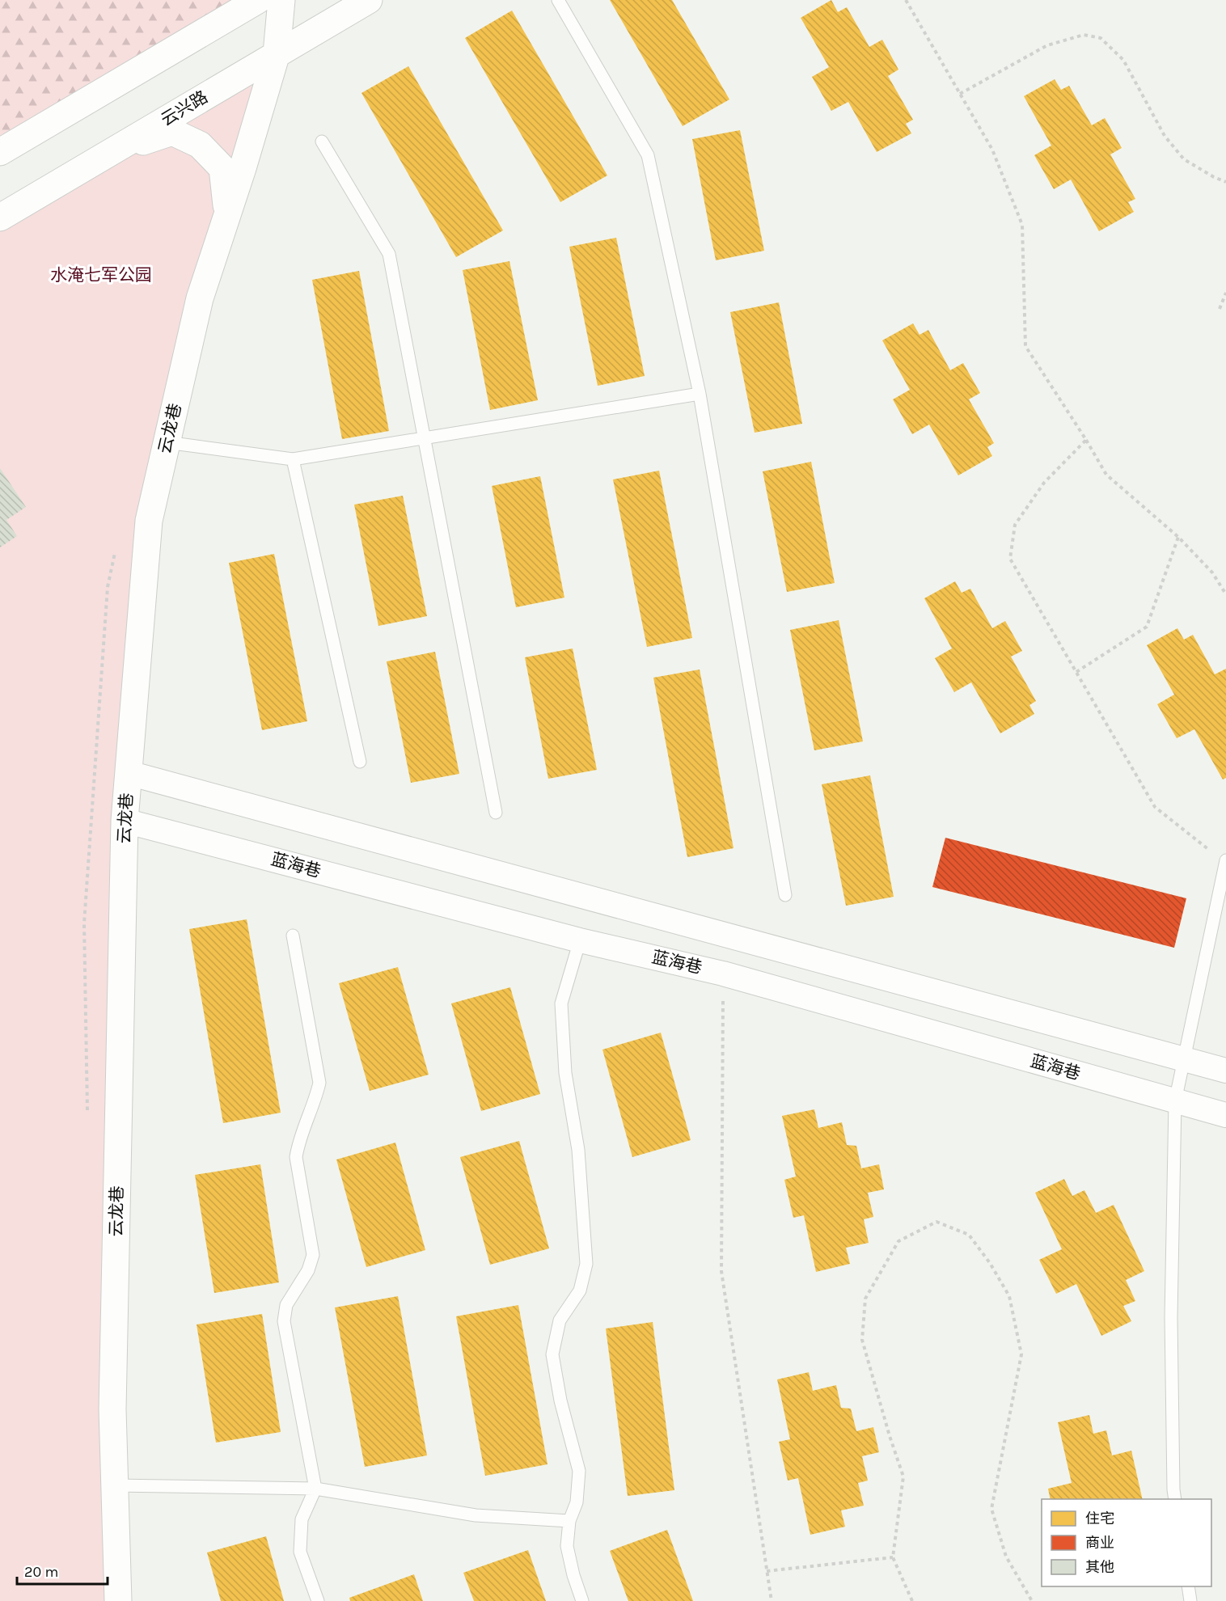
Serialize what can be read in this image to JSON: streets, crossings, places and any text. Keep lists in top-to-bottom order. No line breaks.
{"streets":{"street":["云兴路","云龙巷","蓝海巷"]},"crossings":[["云兴路","云龙巷"],["云龙巷","蓝海巷"]],"parks":["水淹七军公园"],"legend":["住宅","商业","其他"],"scale_bar":"20 m"}
